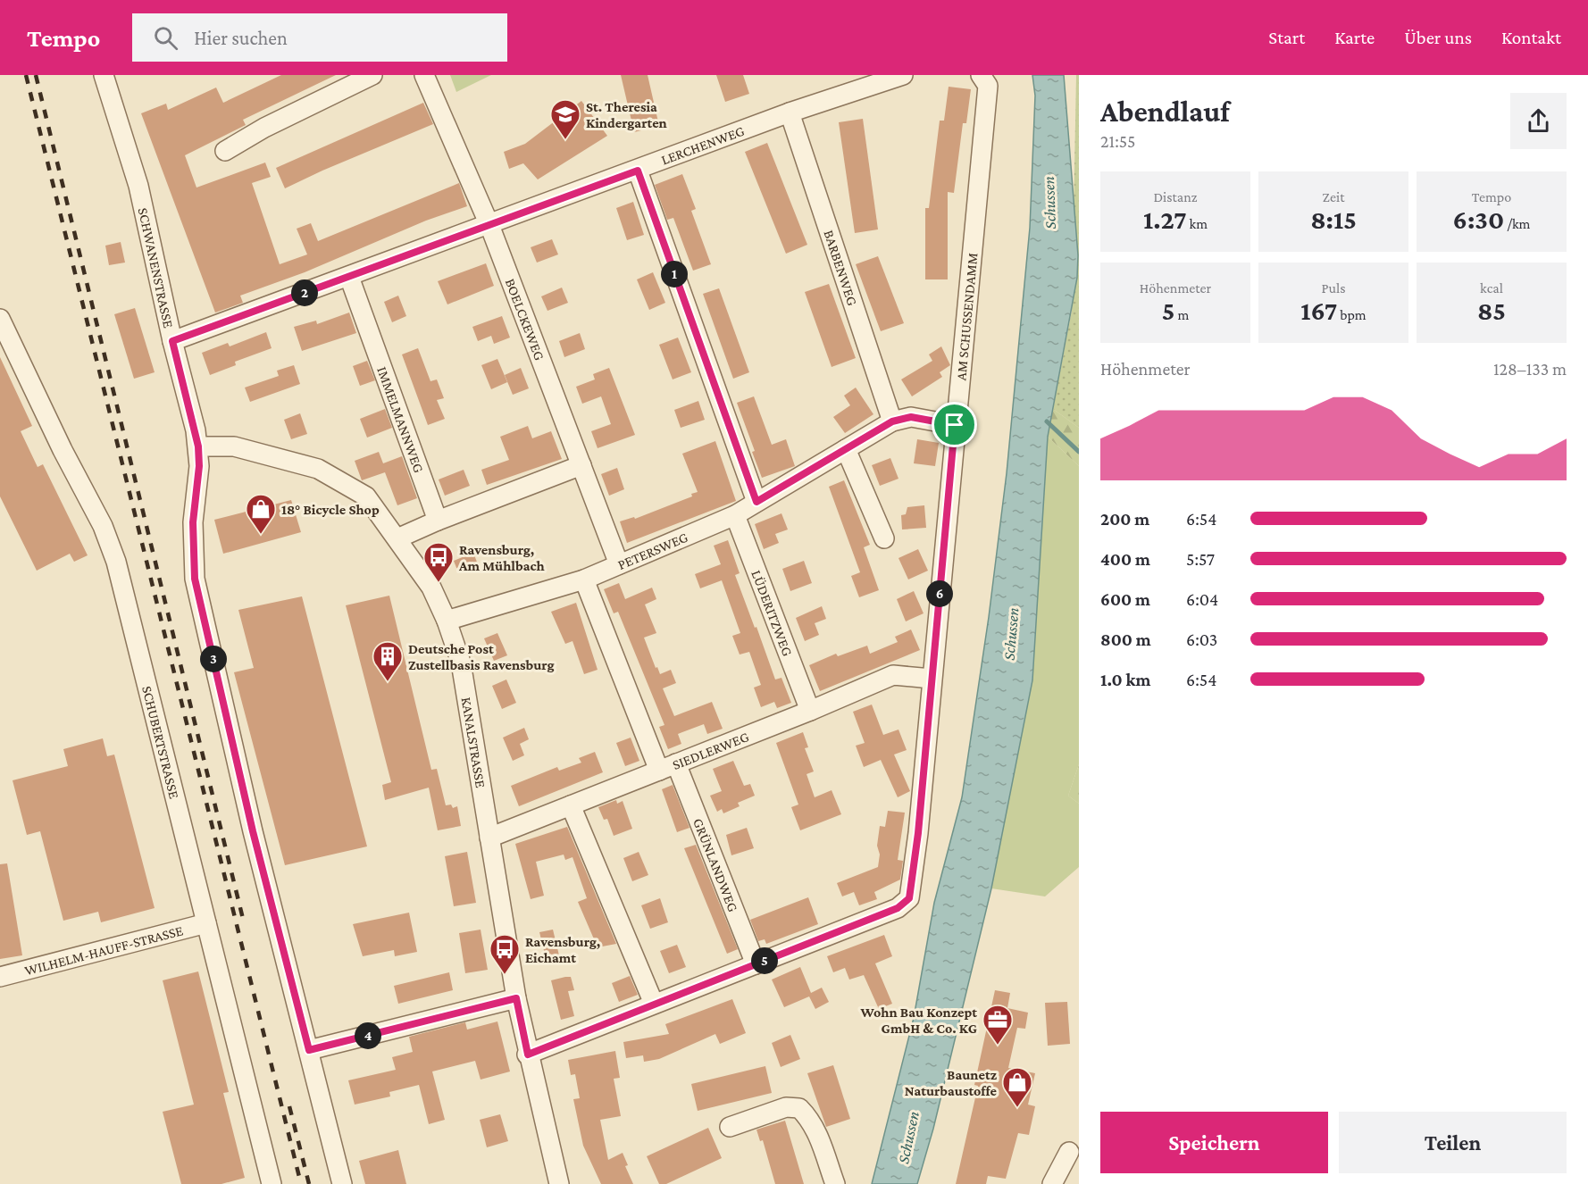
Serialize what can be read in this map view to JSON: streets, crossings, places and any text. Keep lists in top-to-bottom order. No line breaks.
{"streets":{"street":["LERCHENWEG","BARBENWEG","SCHWANENSTRASSE","AM SCHUSSENDAMM","BOELCKEWEG","IMMELMANNWEG","PETERSWEG","LÜDERITZWEG","SCHUBERTSTRASSE","KANALSTRASSE","SIEDLERWEG","GRÜNLANDWEG","WILHELM-HAUFF-STRASSE"]},"crossings":[["LERCHENWEG","BARBENWEG"],["LERCHENWEG","SCHWANENSTRASSE"],["LERCHENWEG","BOELCKEWEG"],["LERCHENWEG","IMMELMANNWEG"],["BARBENWEG","PETERSWEG"],["SCHWANENSTRASSE","KANALSTRASSE"],["AM SCHUSSENDAMM","PETERSWEG"],["AM SCHUSSENDAMM","SIEDLERWEG"],["AM SCHUSSENDAMM","GRÜNLANDWEG"],["BOELCKEWEG","PETERSWEG"],["PETERSWEG","LÜDERITZWEG"],["PETERSWEG","KANALSTRASSE"],["PETERSWEG","GRÜNLANDWEG"],["LÜDERITZWEG","SIEDLERWEG"],["SCHUBERTSTRASSE","WILHELM-HAUFF-STRASSE"],["KANALSTRASSE","SIEDLERWEG"],["SIEDLERWEG","GRÜNLANDWEG"]],"water":["Schussen"],"places":{"school or university":["St. Theresia Kindergarten"],"shop":["18° Bicycle Shop","Baunetz Naturbaustoffe"],"bus stop":["Ravensburg, Am Mühlbach","Ravensburg, Eichamt"],"building":["Deutsche Post Zustellbasis Ravensburg"],"office":["Wohn Bau Konzept GmbH & Co. KG"]},"page":{"header":"Tempo","search":"Hier suchen","nav":["Start","Karte","Über uns","Kontakt"],"heading":["Abendlauf","21:55"],"stats":[["Distanz","1.27 km"],["Zeit","8:15"],["Tempo","6:30 /km"],["Höhenmeter","5 m"],["Puls","167 bpm"],["kcal","85"]],"pins":["1","2","6","3","5","4"],"chart":["Höhenmeter","128–133 m"],"list":[{"name":"200 m","note":"6:54"},{"name":"400 m","note":"5:57"},{"name":"600 m","note":"6:04"},{"name":"800 m","note":"6:03"},{"name":"1.0 km","note":"6:54"}],"buttons":["Speichern","Teilen"]}}
